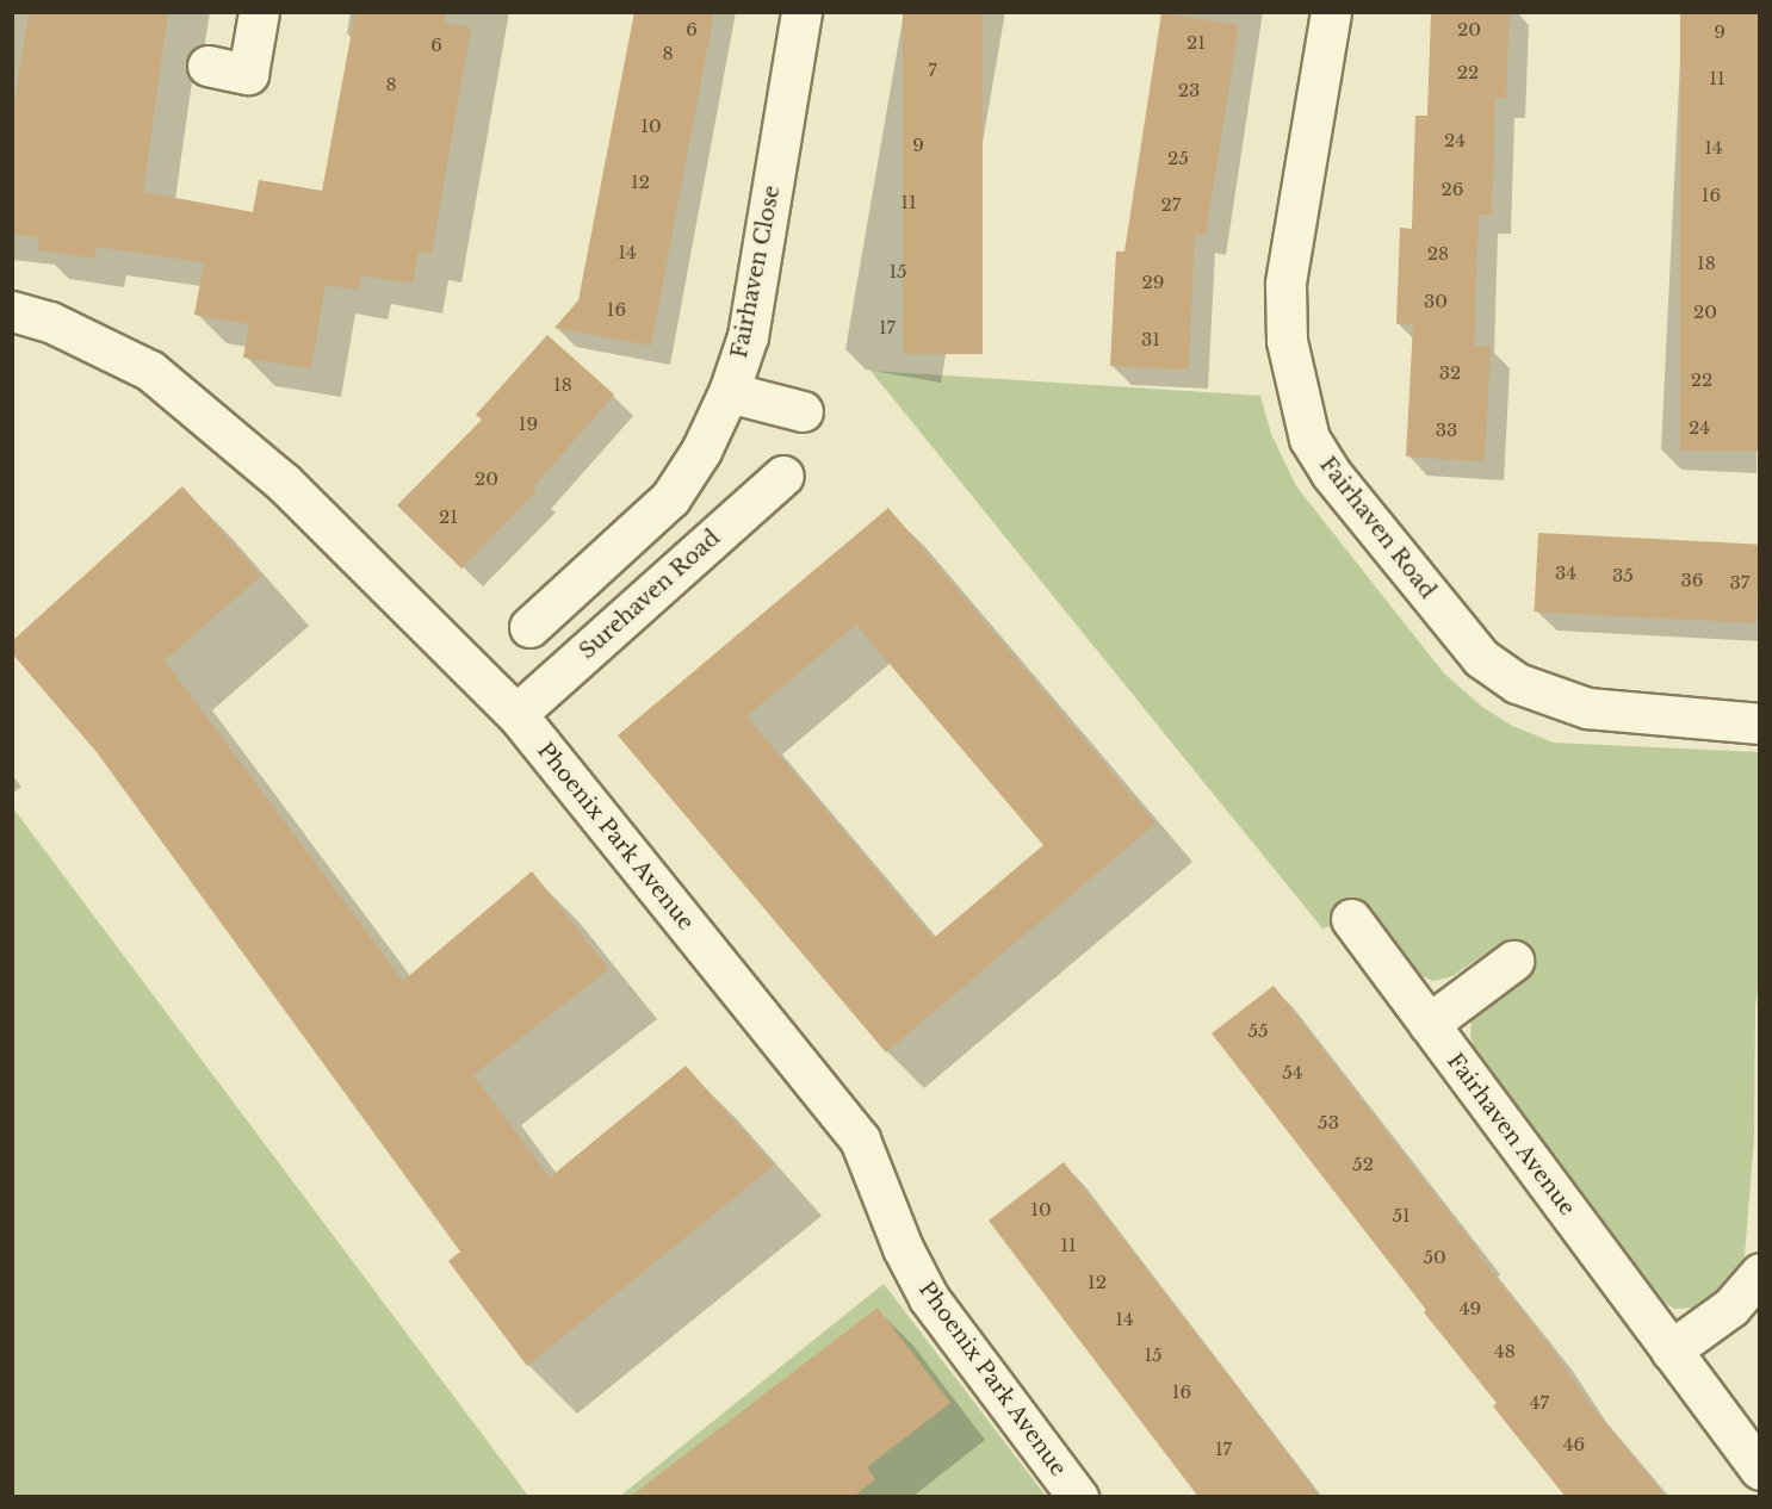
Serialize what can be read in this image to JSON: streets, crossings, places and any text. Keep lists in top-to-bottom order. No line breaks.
{"streets":{"street":["Fairhaven Close","Fairhaven Road","Surehaven Road","Phoenix Park Avenue","Fairhaven Avenue"]},"crossings":[["Surehaven Road","Phoenix Park Avenue"]],"house_numbers":["6","20","9","21","6","8","7","22","11","8","23","10","24","9","14","25","12","26","16","11","27","14","28","18","15","29","30","16","20","17","31","32","22","18","19","24","33","20","21","34","35","36","37","55","54","53","52","10","51","11","50","12","49","14","48","15","16","47","46","17"]}
